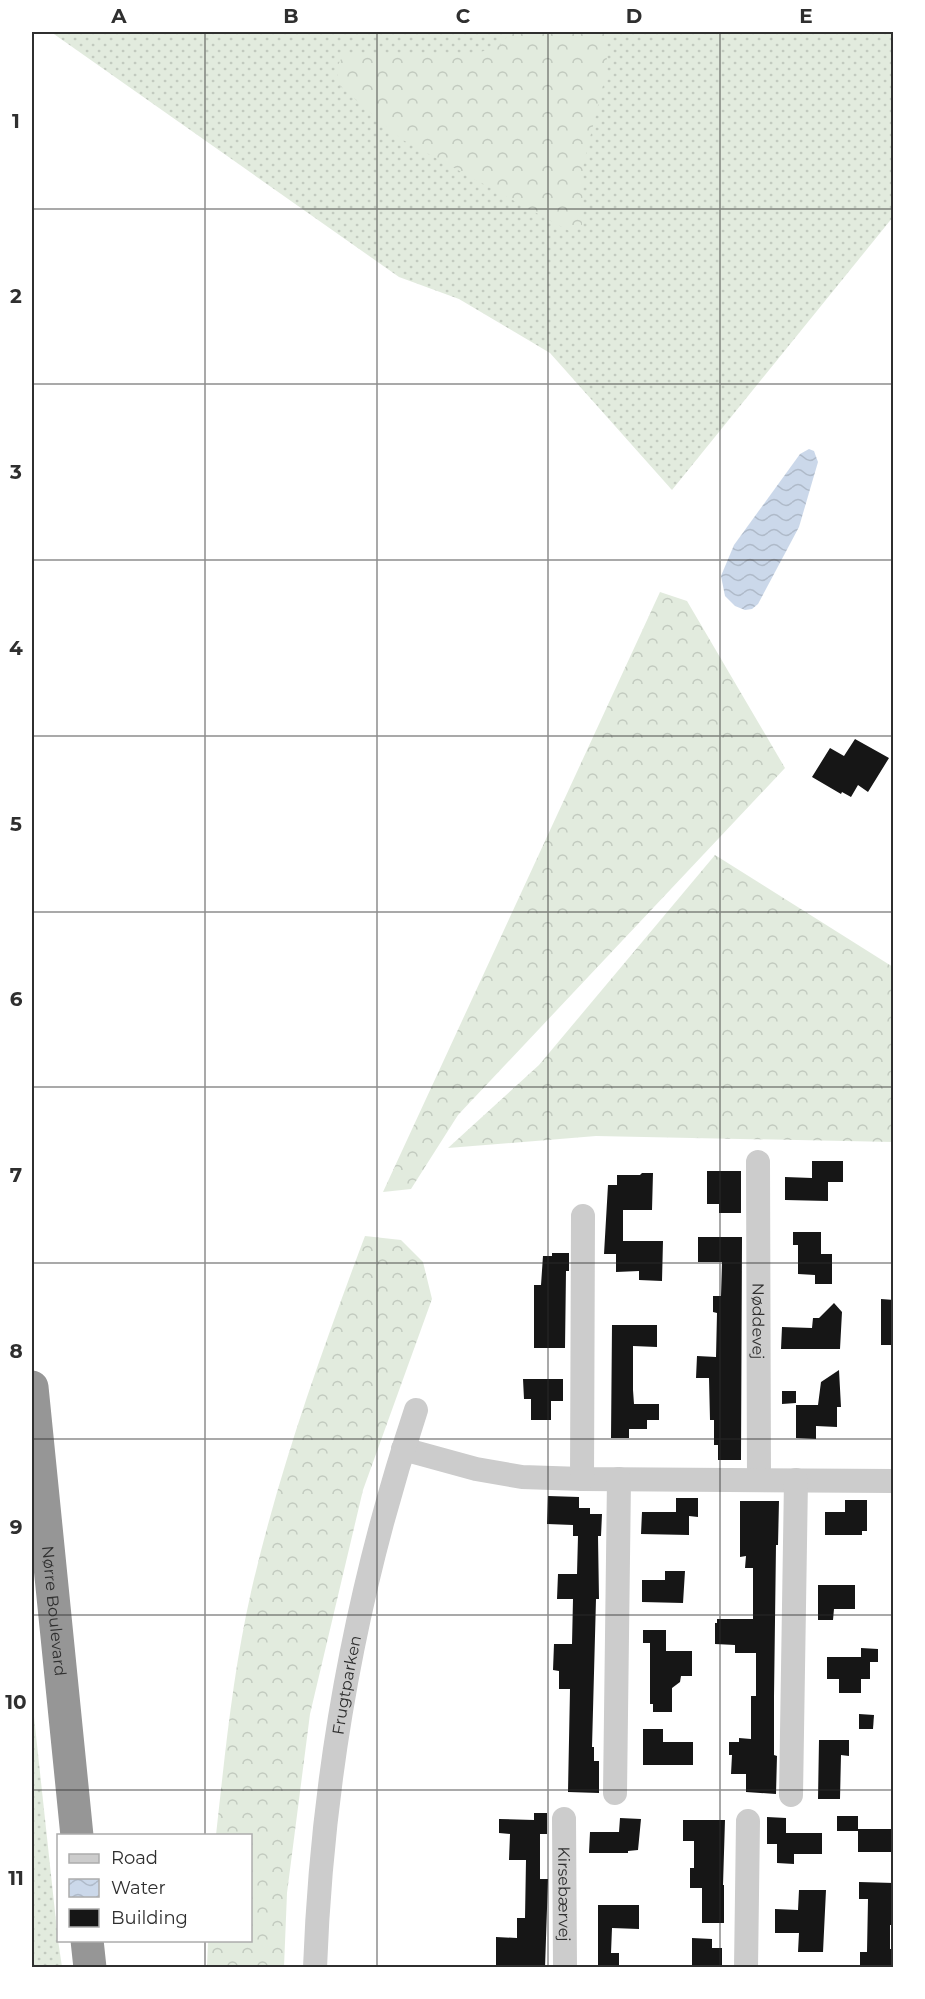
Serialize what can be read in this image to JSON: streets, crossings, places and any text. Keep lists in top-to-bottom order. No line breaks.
{"streets":{"highway":["Nørre Boulevard"],"street":["Nøddevej","Frugtparken","Kirsebærvej"]},"legend":["Road","Water","Building"],"grid":{"columns":["A","B","C","D","E"],"rows":["1","2","3","4","5","6","7","8","9","10","11"]}}
